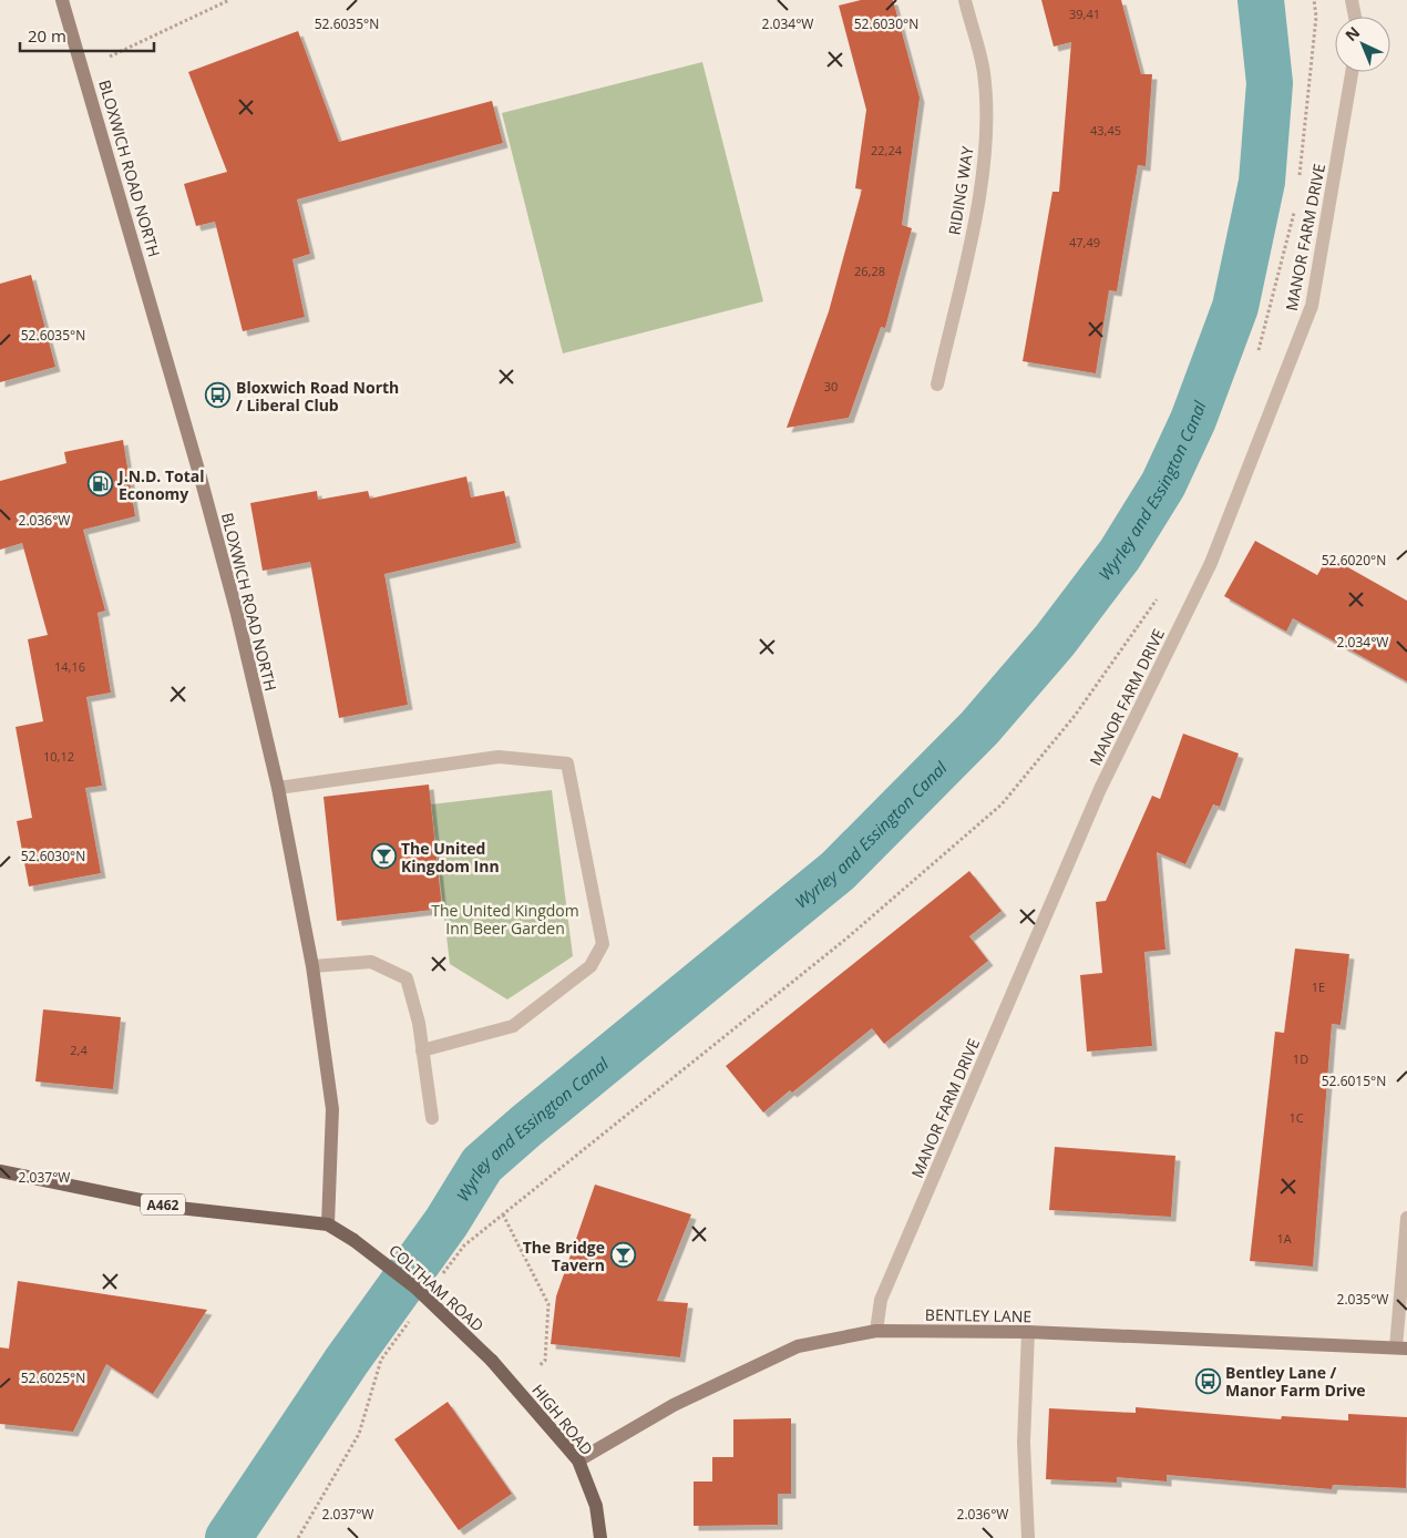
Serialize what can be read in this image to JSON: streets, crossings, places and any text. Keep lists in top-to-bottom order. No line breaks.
{"streets":{"main road":["A462","COLTHAM ROAD","HIGH ROAD"],"street":["BLOXWICH ROAD NORTH","RIDING WAY","MANOR FARM DRIVE","BENTLEY LANE"]},"crossings":[["BLOXWICH ROAD NORTH","A462"],["BLOXWICH ROAD NORTH","COLTHAM ROAD"],["MANOR FARM DRIVE","BENTLEY LANE"],["A462","COLTHAM ROAD"],["COLTHAM ROAD","HIGH ROAD"],["BENTLEY LANE","HIGH ROAD"]],"water":["Wyrley and Essington Canal"],"parks":["The United Kingdom Inn Beer Garden"],"places":{"bus stop":["Bloxwich Road North / Liberal Club","Bentley Lane / Manor Farm Drive"],"fuel station":["J.N.D. Total Economy"],"bar":["The United Kingdom Inn","The Bridge Tavern"]},"house_numbers":["39,41","43,45","22,24","47,49","26,28","30","14,16","10,12","1E","2,4","1D","1C","1A"],"scale_bar":"20 m","north":"top left","coordinates":["52.6035°N","52.6030°N","2.034°W","2.036°W","52.6020°N","52.6015°N","2.037°W","2.035°W","52.6025°N"]}
